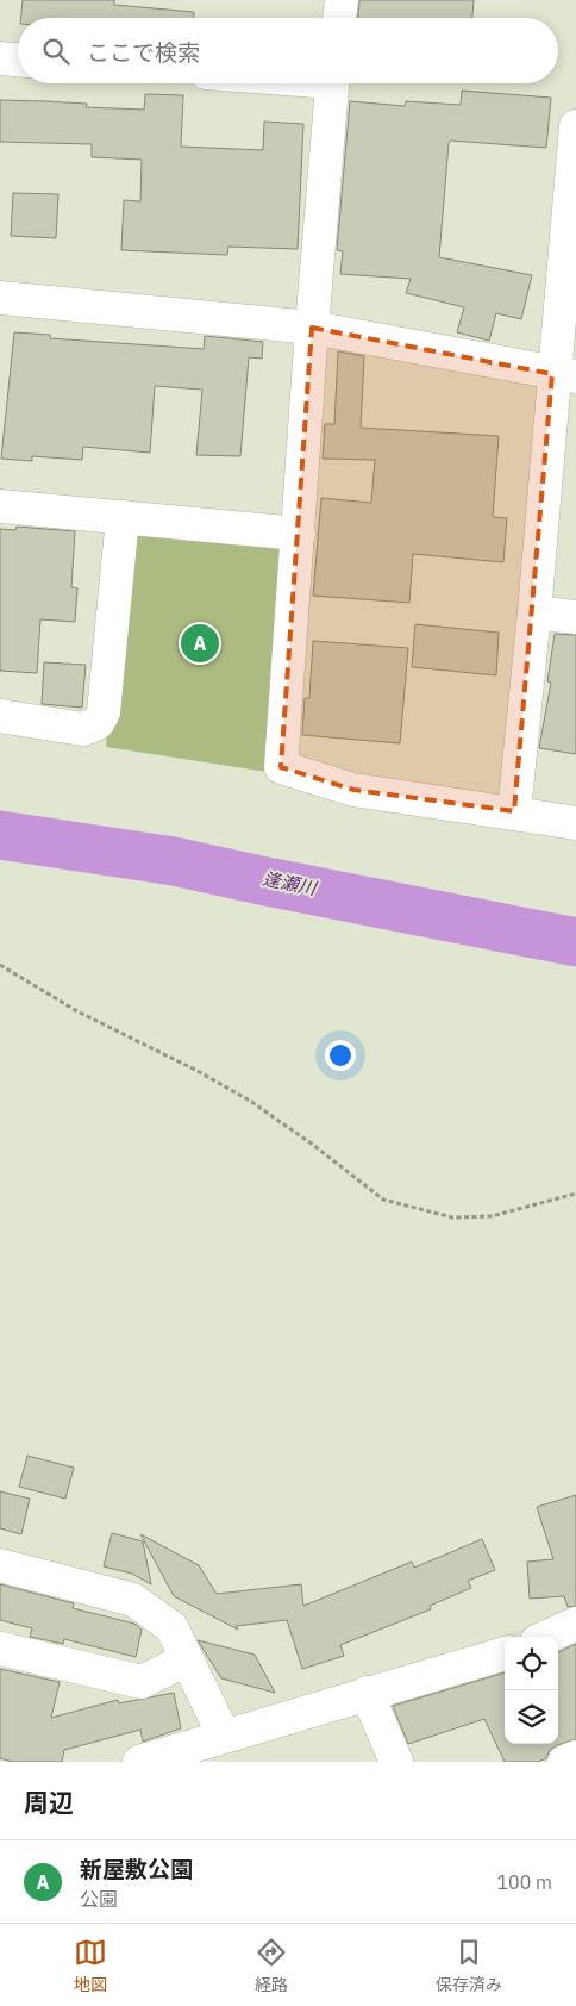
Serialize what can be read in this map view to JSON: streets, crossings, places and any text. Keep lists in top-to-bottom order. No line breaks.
{"water":["逢瀬川"],"page":{"search":"ここで検索","pins":"A","heading":"周辺","list":[{"mark":"A","name":"新屋敷公園","note":"公園","value":"100 m"}],"nav":["地図","経路","保存済み"]}}
